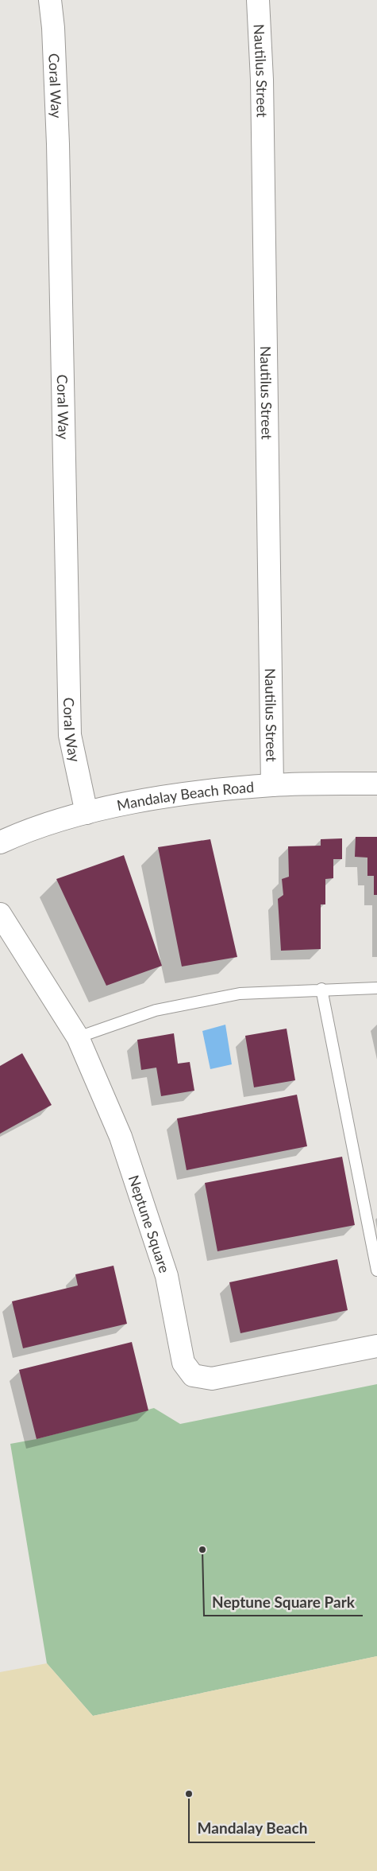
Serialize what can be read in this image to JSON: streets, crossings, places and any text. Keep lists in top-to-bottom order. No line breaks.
{"streets":{"street":["Nautilus Street","Coral Way","Mandalay Beach Road","Neptune Square"]},"crossings":[["Nautilus Street","Mandalay Beach Road"],["Coral Way","Mandalay Beach Road"]],"places":["Neptune Square Park","Mandalay Beach"]}
